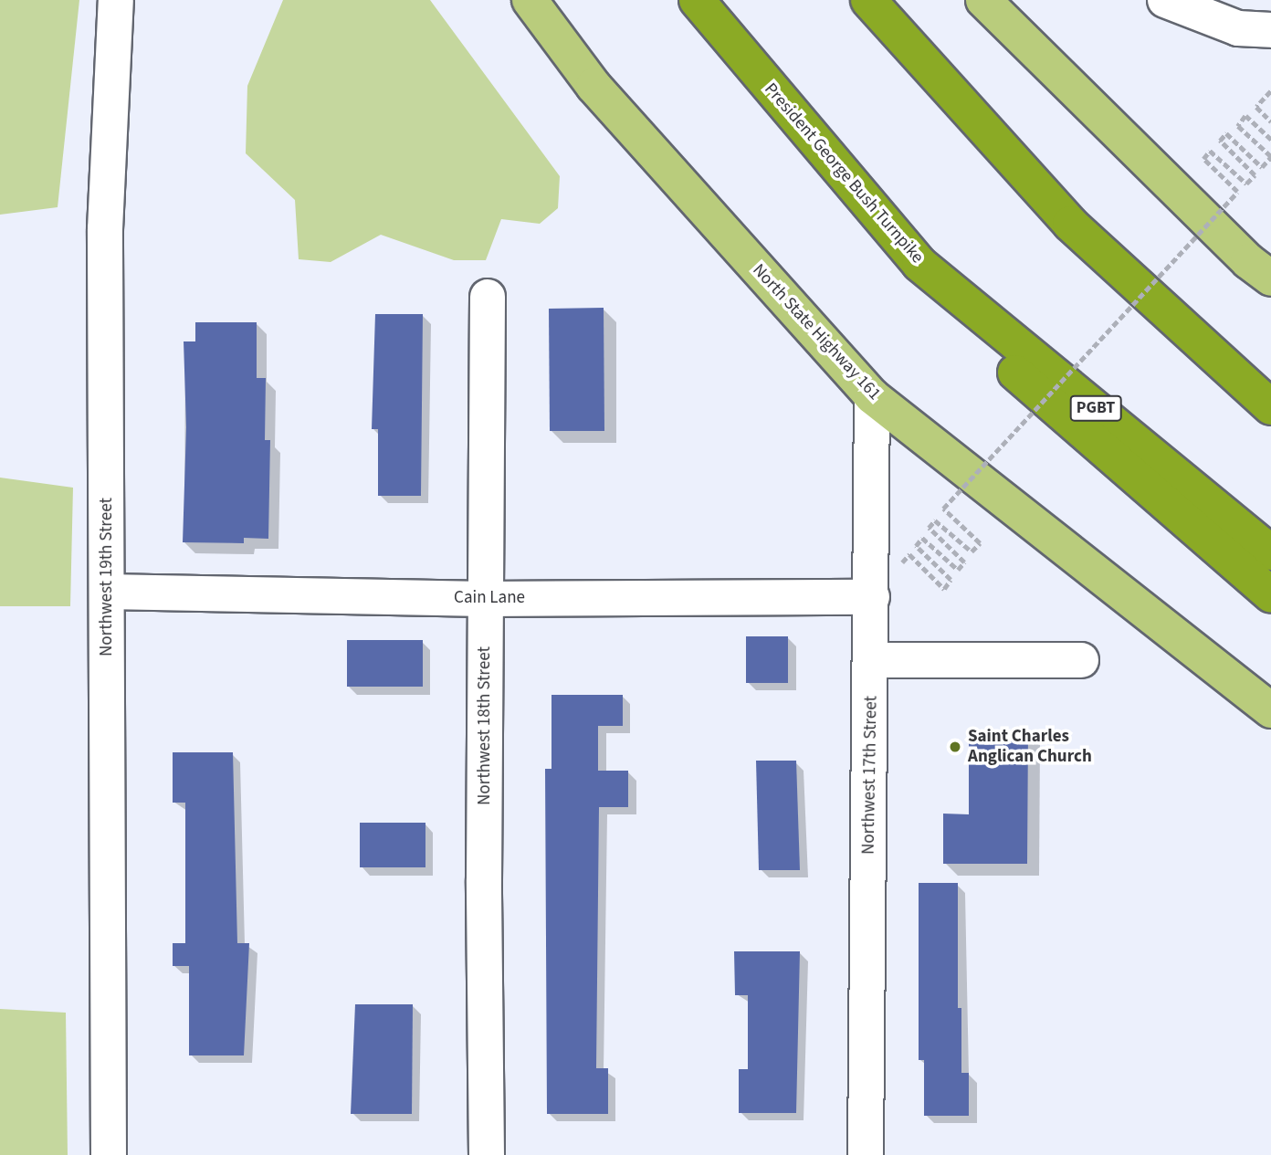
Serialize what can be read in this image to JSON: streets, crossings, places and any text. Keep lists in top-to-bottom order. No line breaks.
{"streets":{"highway":["President George Bush Turnpike","PGBT"],"main road":["North State Highway 161"],"street":["Northwest 19th Street","Cain Lane","Northwest 18th Street","Northwest 17th Street"]},"crossings":[["North State Highway 161","Northwest 17th Street"],["Northwest 19th Street","Cain Lane"],["Cain Lane","Northwest 18th Street"],["Cain Lane","Northwest 17th Street"]],"places":["Saint Charles Anglican Church"]}
